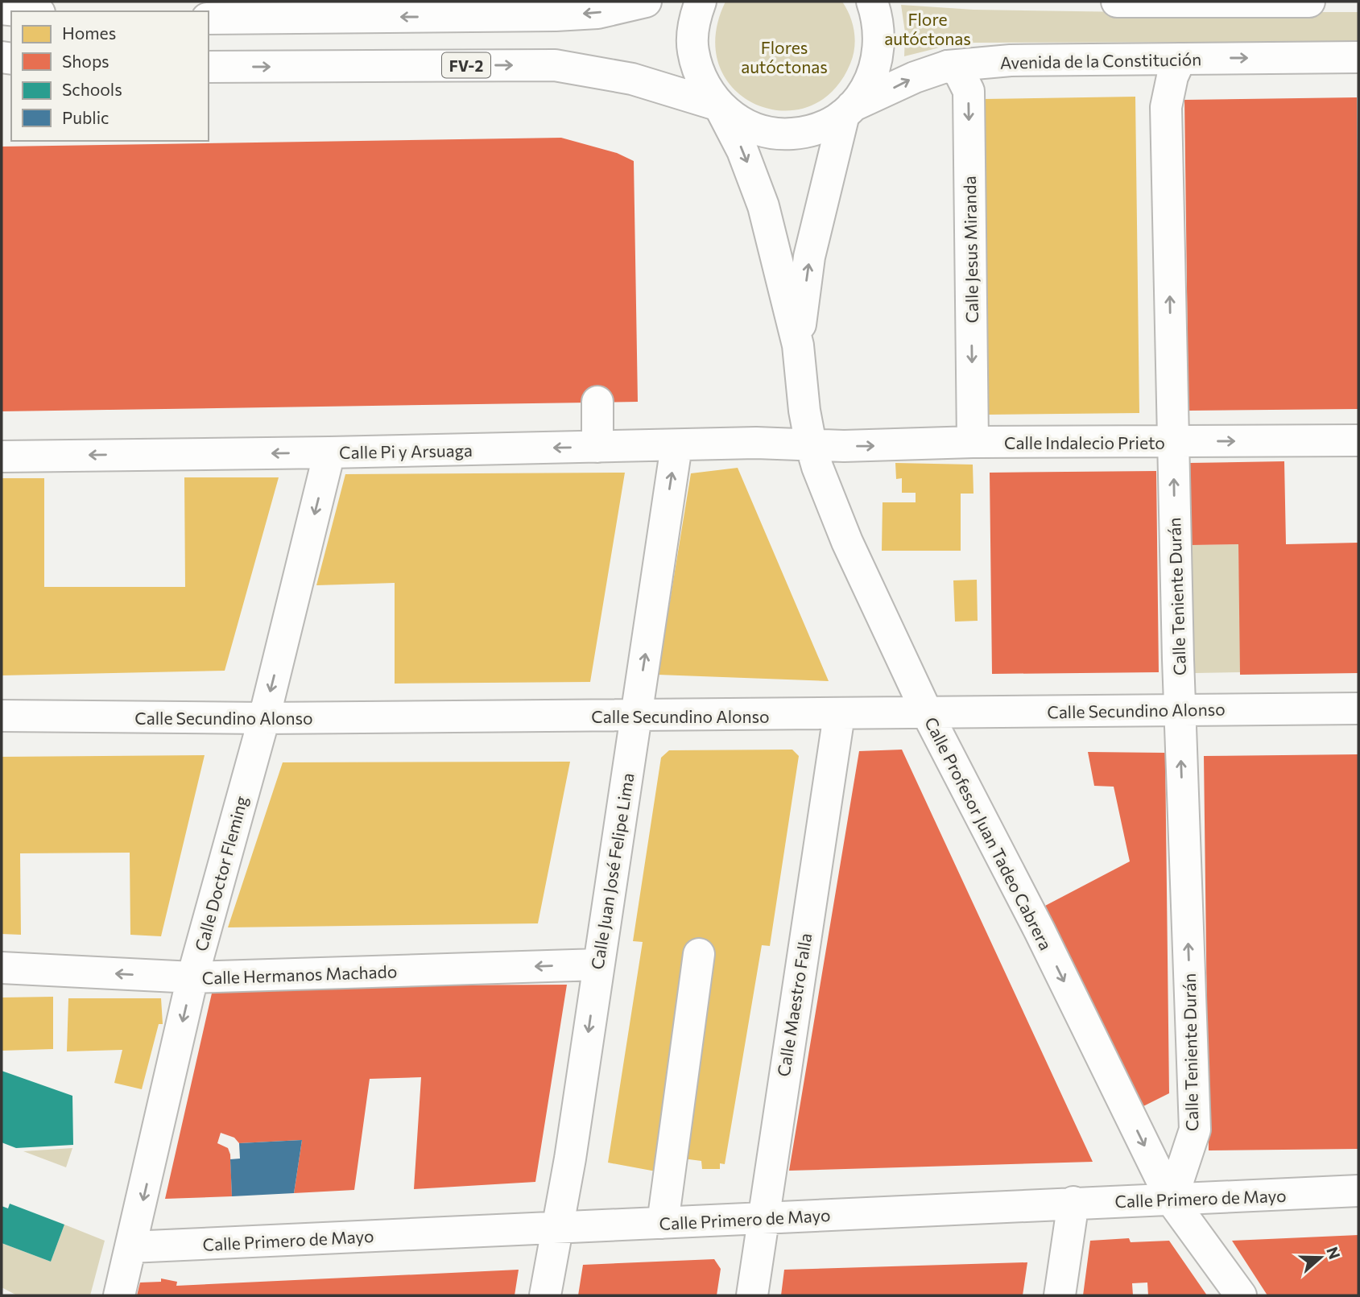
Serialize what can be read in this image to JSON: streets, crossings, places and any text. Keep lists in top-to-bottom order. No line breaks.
{"streets":{"street":["Avenida de la Constitución","FV-2","Calle Jesus Miranda","Calle Indalecio Prieto","Calle Pi y Arsuaga","Calle Teniente Durán","Calle Secundino Alonso","Calle Profesor Juan Tadeo Cabrera","Calle Juan José Felipe Lima","Calle Doctor Fleming","Calle Hermanos Machado","Calle Maestro Falla","Calle Primero de Mayo"]},"crossings":[["Avenida de la Constitución","FV-2"],["Avenida de la Constitución","Calle Jesus Miranda"],["Avenida de la Constitución","Calle Teniente Durán"],["Avenida de la Constitución","Calle Profesor Juan Tadeo Cabrera"],["FV-2","Calle Profesor Juan Tadeo Cabrera"],["Calle Jesus Miranda","Calle Indalecio Prieto"],["Calle Indalecio Prieto","Calle Pi y Arsuaga"],["Calle Indalecio Prieto","Calle Teniente Durán"],["Calle Indalecio Prieto","Calle Profesor Juan Tadeo Cabrera"],["Calle Pi y Arsuaga","Calle Profesor Juan Tadeo Cabrera"],["Calle Pi y Arsuaga","Calle Juan José Felipe Lima"],["Calle Pi y Arsuaga","Calle Doctor Fleming"],["Calle Teniente Durán","Calle Secundino Alonso"],["Calle Teniente Durán","Calle Profesor Juan Tadeo Cabrera"],["Calle Teniente Durán","Calle Primero de Mayo"],["Calle Secundino Alonso","Calle Profesor Juan Tadeo Cabrera"],["Calle Secundino Alonso","Calle Juan José Felipe Lima"],["Calle Secundino Alonso","Calle Doctor Fleming"],["Calle Secundino Alonso","Calle Maestro Falla"],["Calle Profesor Juan Tadeo Cabrera","Calle Primero de Mayo"],["Calle Juan José Felipe Lima","Calle Hermanos Machado"],["Calle Juan José Felipe Lima","Calle Primero de Mayo"],["Calle Doctor Fleming","Calle Hermanos Machado"],["Calle Doctor Fleming","Calle Primero de Mayo"],["Calle Maestro Falla","Calle Primero de Mayo"]],"one_way":["Calle Jesus Miranda","Calle Indalecio Prieto","Calle Pi y Arsuaga","Calle Teniente Durán","Calle Doctor Fleming","Calle Hermanos Machado"],"parks":["Flore autóctonas","Flores autóctonas"],"legend":["Homes","Shops","Schools","Public"],"north":"right"}
